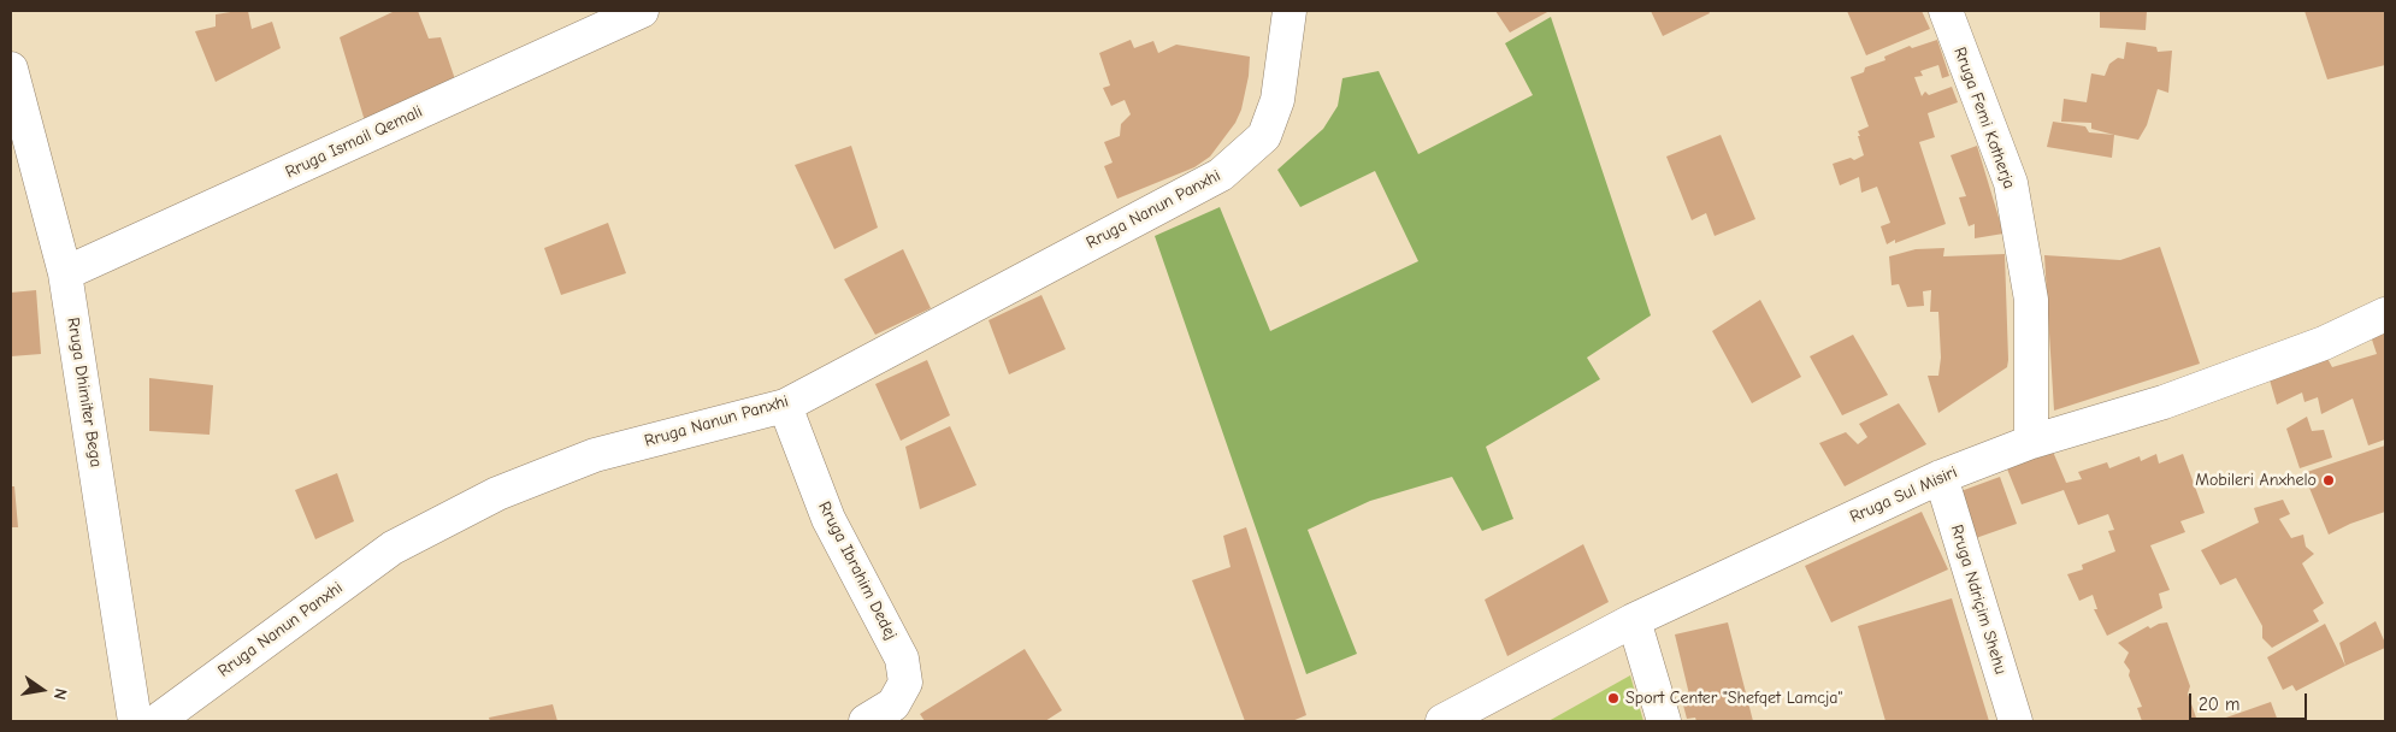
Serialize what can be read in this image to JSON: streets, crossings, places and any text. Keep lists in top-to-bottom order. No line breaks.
{"streets":{"street":["Rruga Femi Kotherja","Rruga Ismail Qemali","Rruga Nanun Panxhi","Rruga Dhimiter Bega","Rruga Sul Misiri","Rruga Ibrahim Dedej","Rruga Ndriçim Shehu"]},"crossings":[["Rruga Femi Kotherja","Rruga Sul Misiri"],["Rruga Ismail Qemali","Rruga Dhimiter Bega"],["Rruga Nanun Panxhi","Rruga Ibrahim Dedej"],["Rruga Sul Misiri","Rruga Ndriçim Shehu"]],"places":["Mobileri Anxhelo","Sport Center \"Shefqet Lamcja\""],"scale_bar":"20 m","north":"right"}
